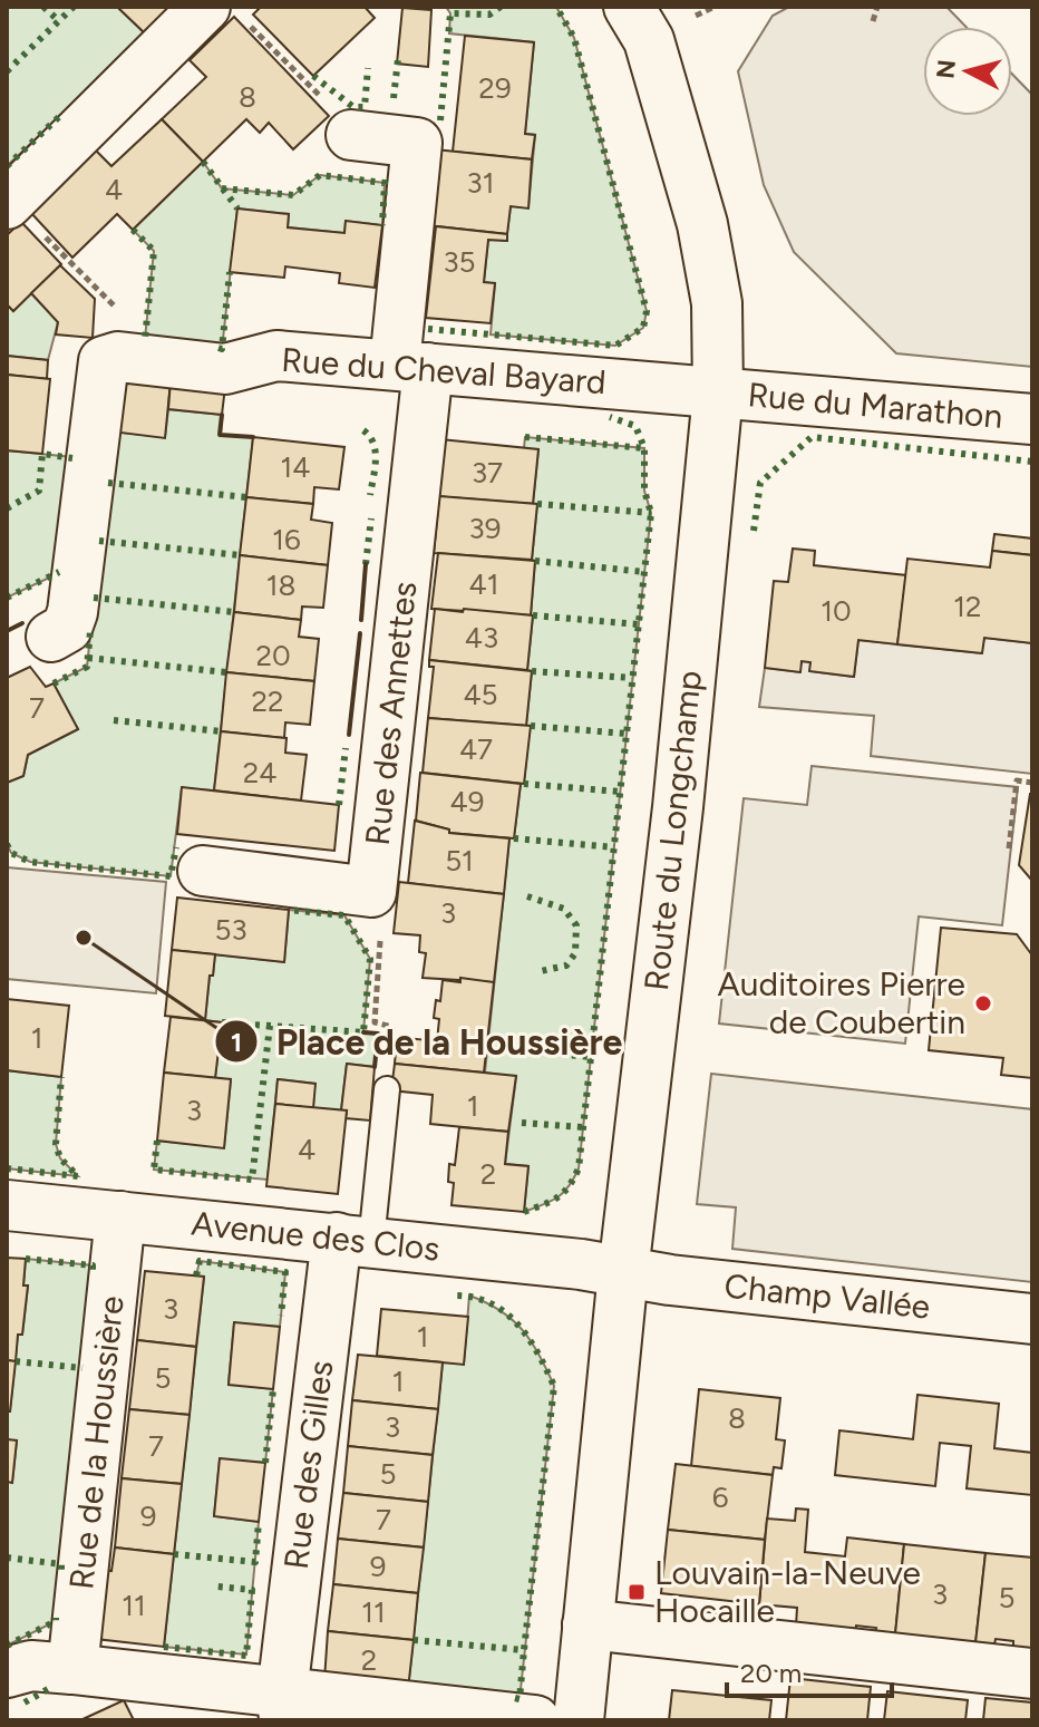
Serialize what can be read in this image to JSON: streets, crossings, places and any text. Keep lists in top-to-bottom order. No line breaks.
{"streets":{"street":["Rue du Cheval Bayard","Rue du Marathon","Rue des Annettes","Route du Longchamp","Avenue des Clos","Champ Vallée","Rue de la Houssière","Rue des Gilles"]},"crossings":[["Rue du Cheval Bayard","Rue du Marathon"],["Rue du Cheval Bayard","Rue des Annettes"],["Rue du Cheval Bayard","Route du Longchamp"],["Rue du Marathon","Route du Longchamp"],["Route du Longchamp","Avenue des Clos"],["Route du Longchamp","Champ Vallée"],["Avenue des Clos","Champ Vallée"],["Avenue des Clos","Rue de la Houssière"],["Avenue des Clos","Rue des Gilles"]],"places":{"other":["Place de la Houssière","Auditoires Pierre de Coubertin"],"transit":["Louvain-la-Neuve Hocaille"]},"house_numbers":["29","8","31","4","35","14","37","39","16","41","18","12","10","43","20","45","22","7","47","24","49","51","3","53","1","1","3","4","2","3","1","5","1","8","3","7","5","6","9","7","9","3","5","11","11","2"],"scale_bar":"20 m","north":"left"}
